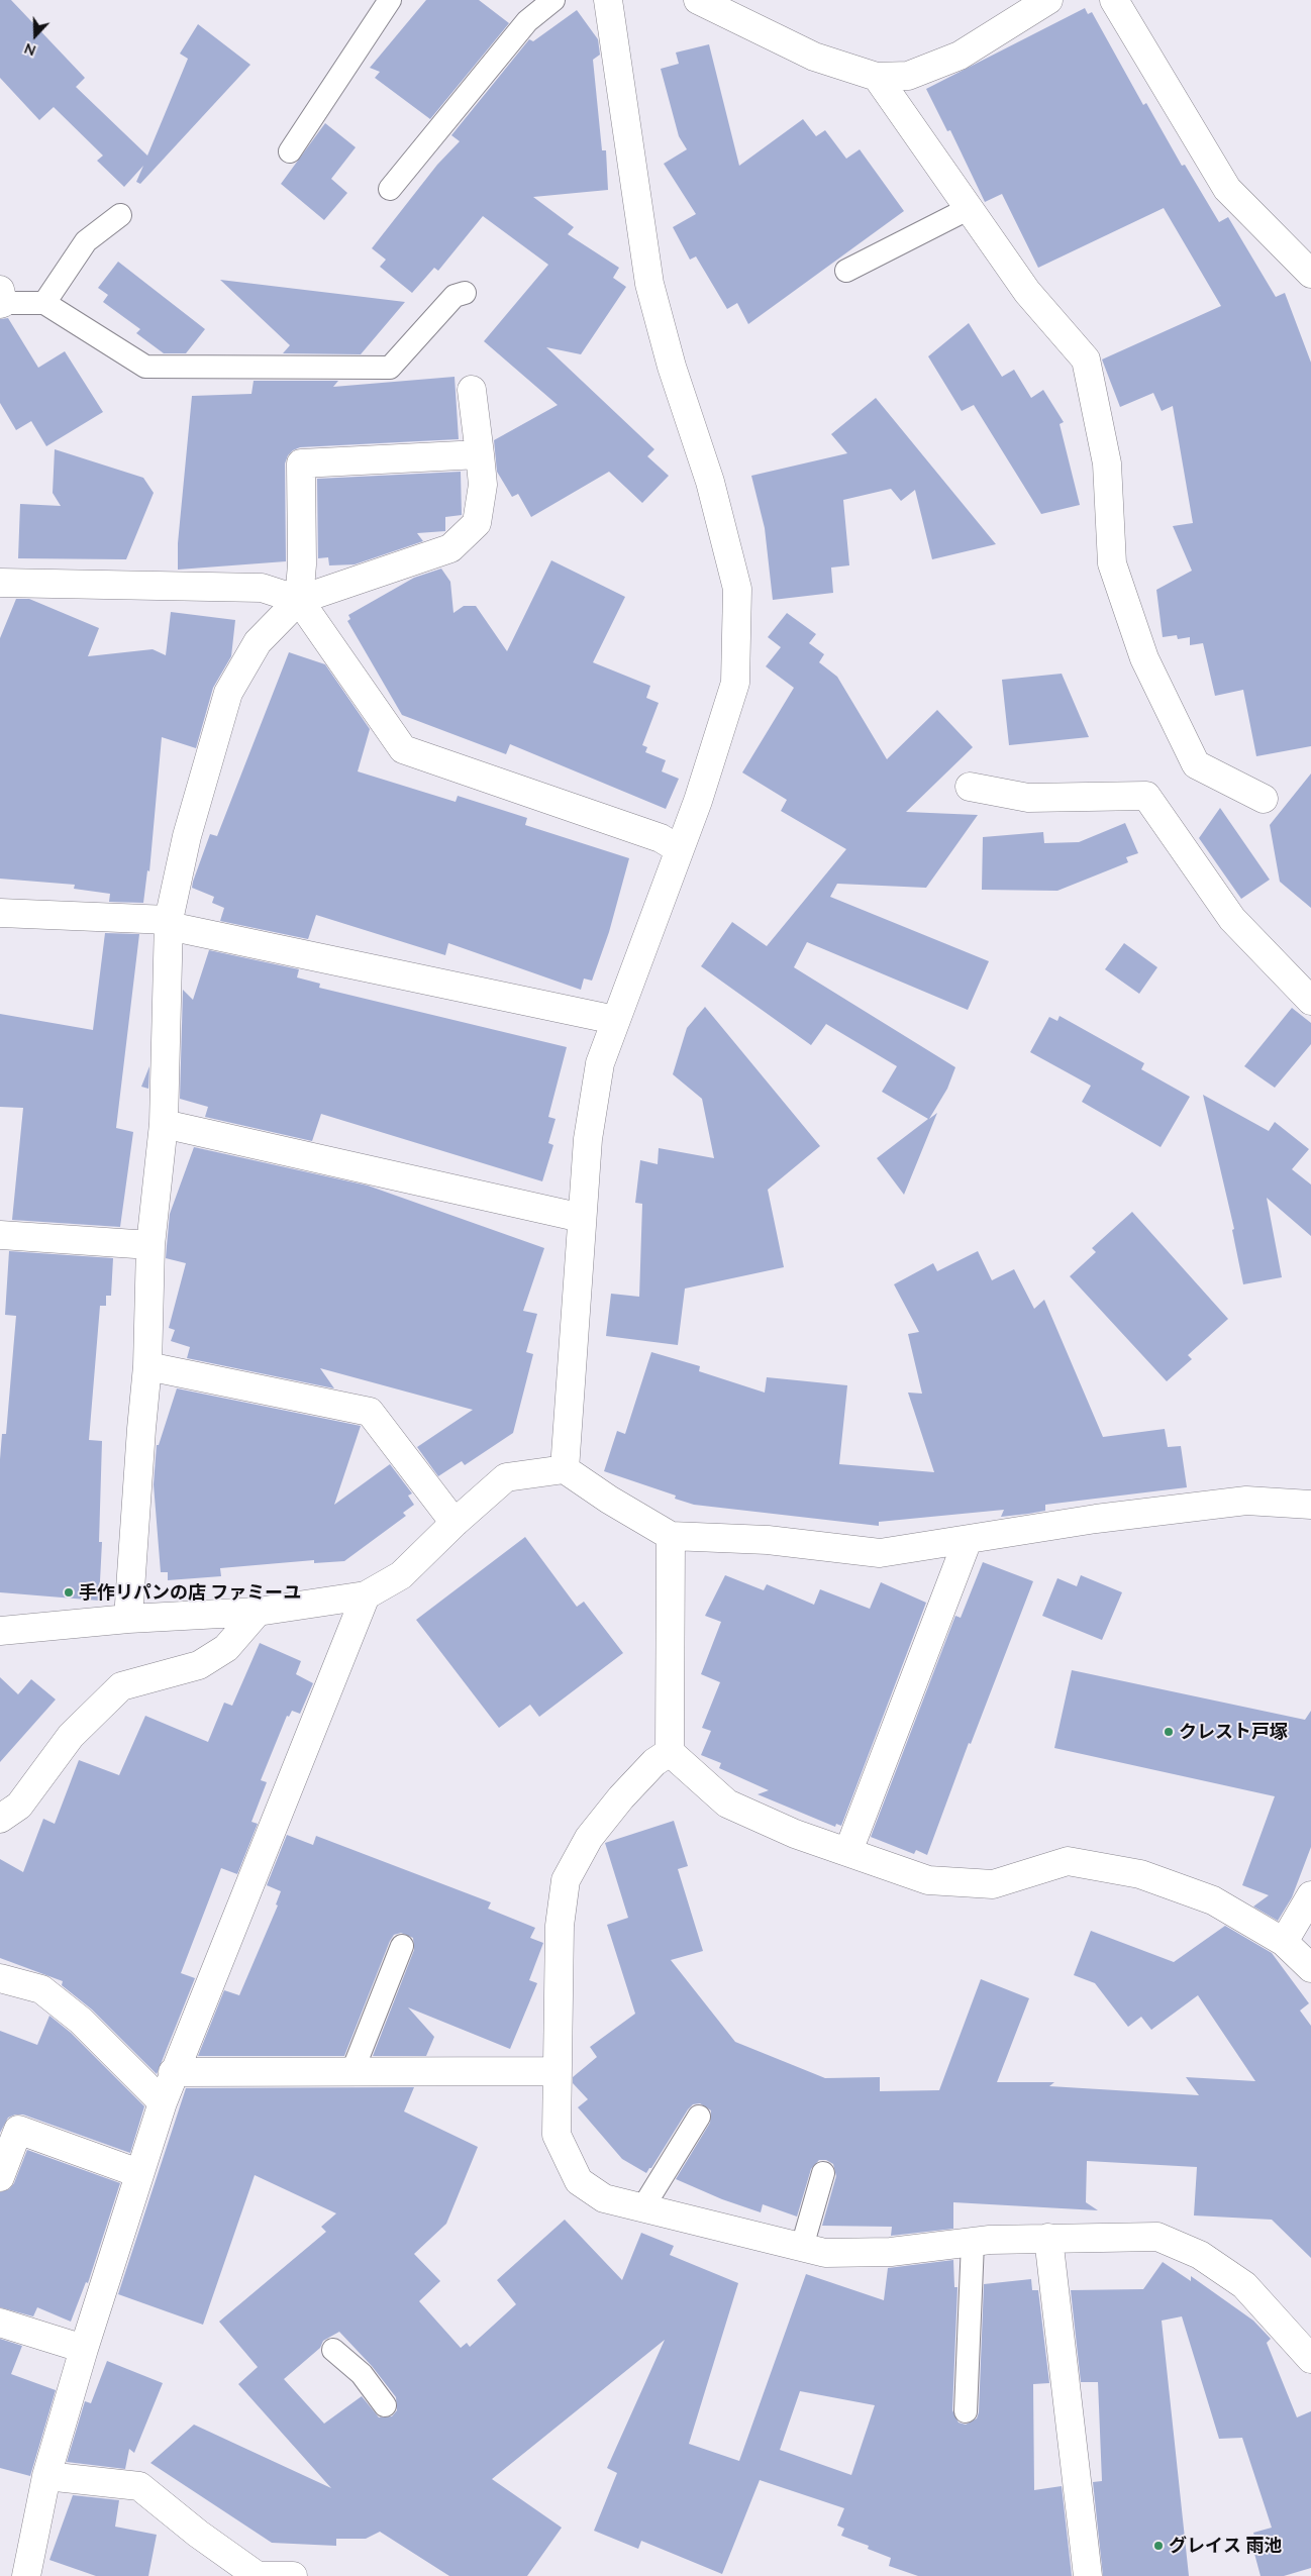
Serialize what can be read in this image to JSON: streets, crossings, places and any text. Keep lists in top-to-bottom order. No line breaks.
{"places":["手作リパンの店 ファミーユ","クレスト戸塚","グレイス 雨池"],"north":"bottom"}
